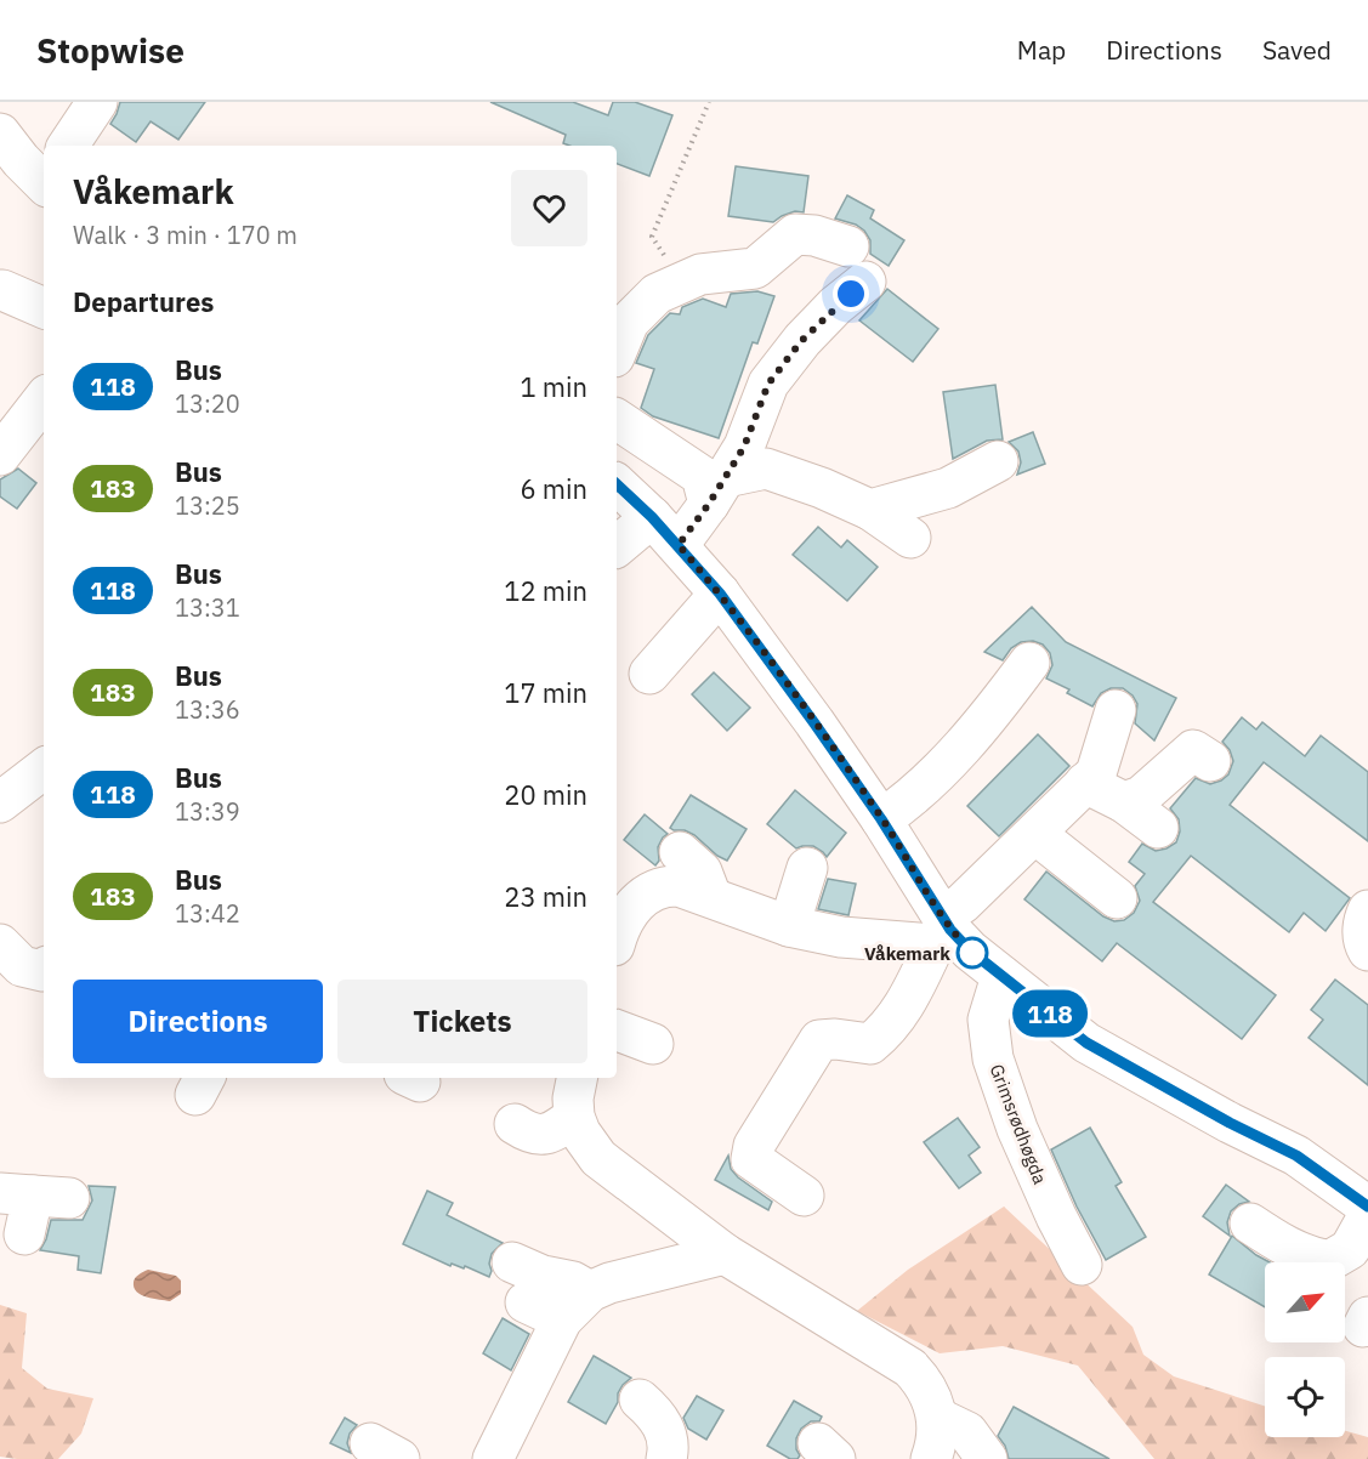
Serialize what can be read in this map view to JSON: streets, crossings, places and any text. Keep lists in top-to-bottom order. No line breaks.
{"streets":{"main road":["Grimsrødhøgda"]},"places":["Våkemark"],"lines":["bus line 118"],"north":"top right","page":{"header":"Stopwise","nav":["Map","Directions","Saved"],"on_map":"118","heading":[["Våkemark","Walk · 3 min · 170 m"],"Departures"],"list":[{"mark":"118","name":"Bus","note":"13:20","value":"1 min"},{"mark":"183","name":"Bus","note":"13:25","value":"6 min"},{"mark":"118","name":"Bus","note":"13:31","value":"12 min"},{"mark":"183","name":"Bus","note":"13:36","value":"17 min"},{"mark":"118","name":"Bus","note":"13:39","value":"20 min"},{"mark":"183","name":"Bus","note":"13:42","value":"23 min"}],"buttons":["Directions","Tickets"]}}
